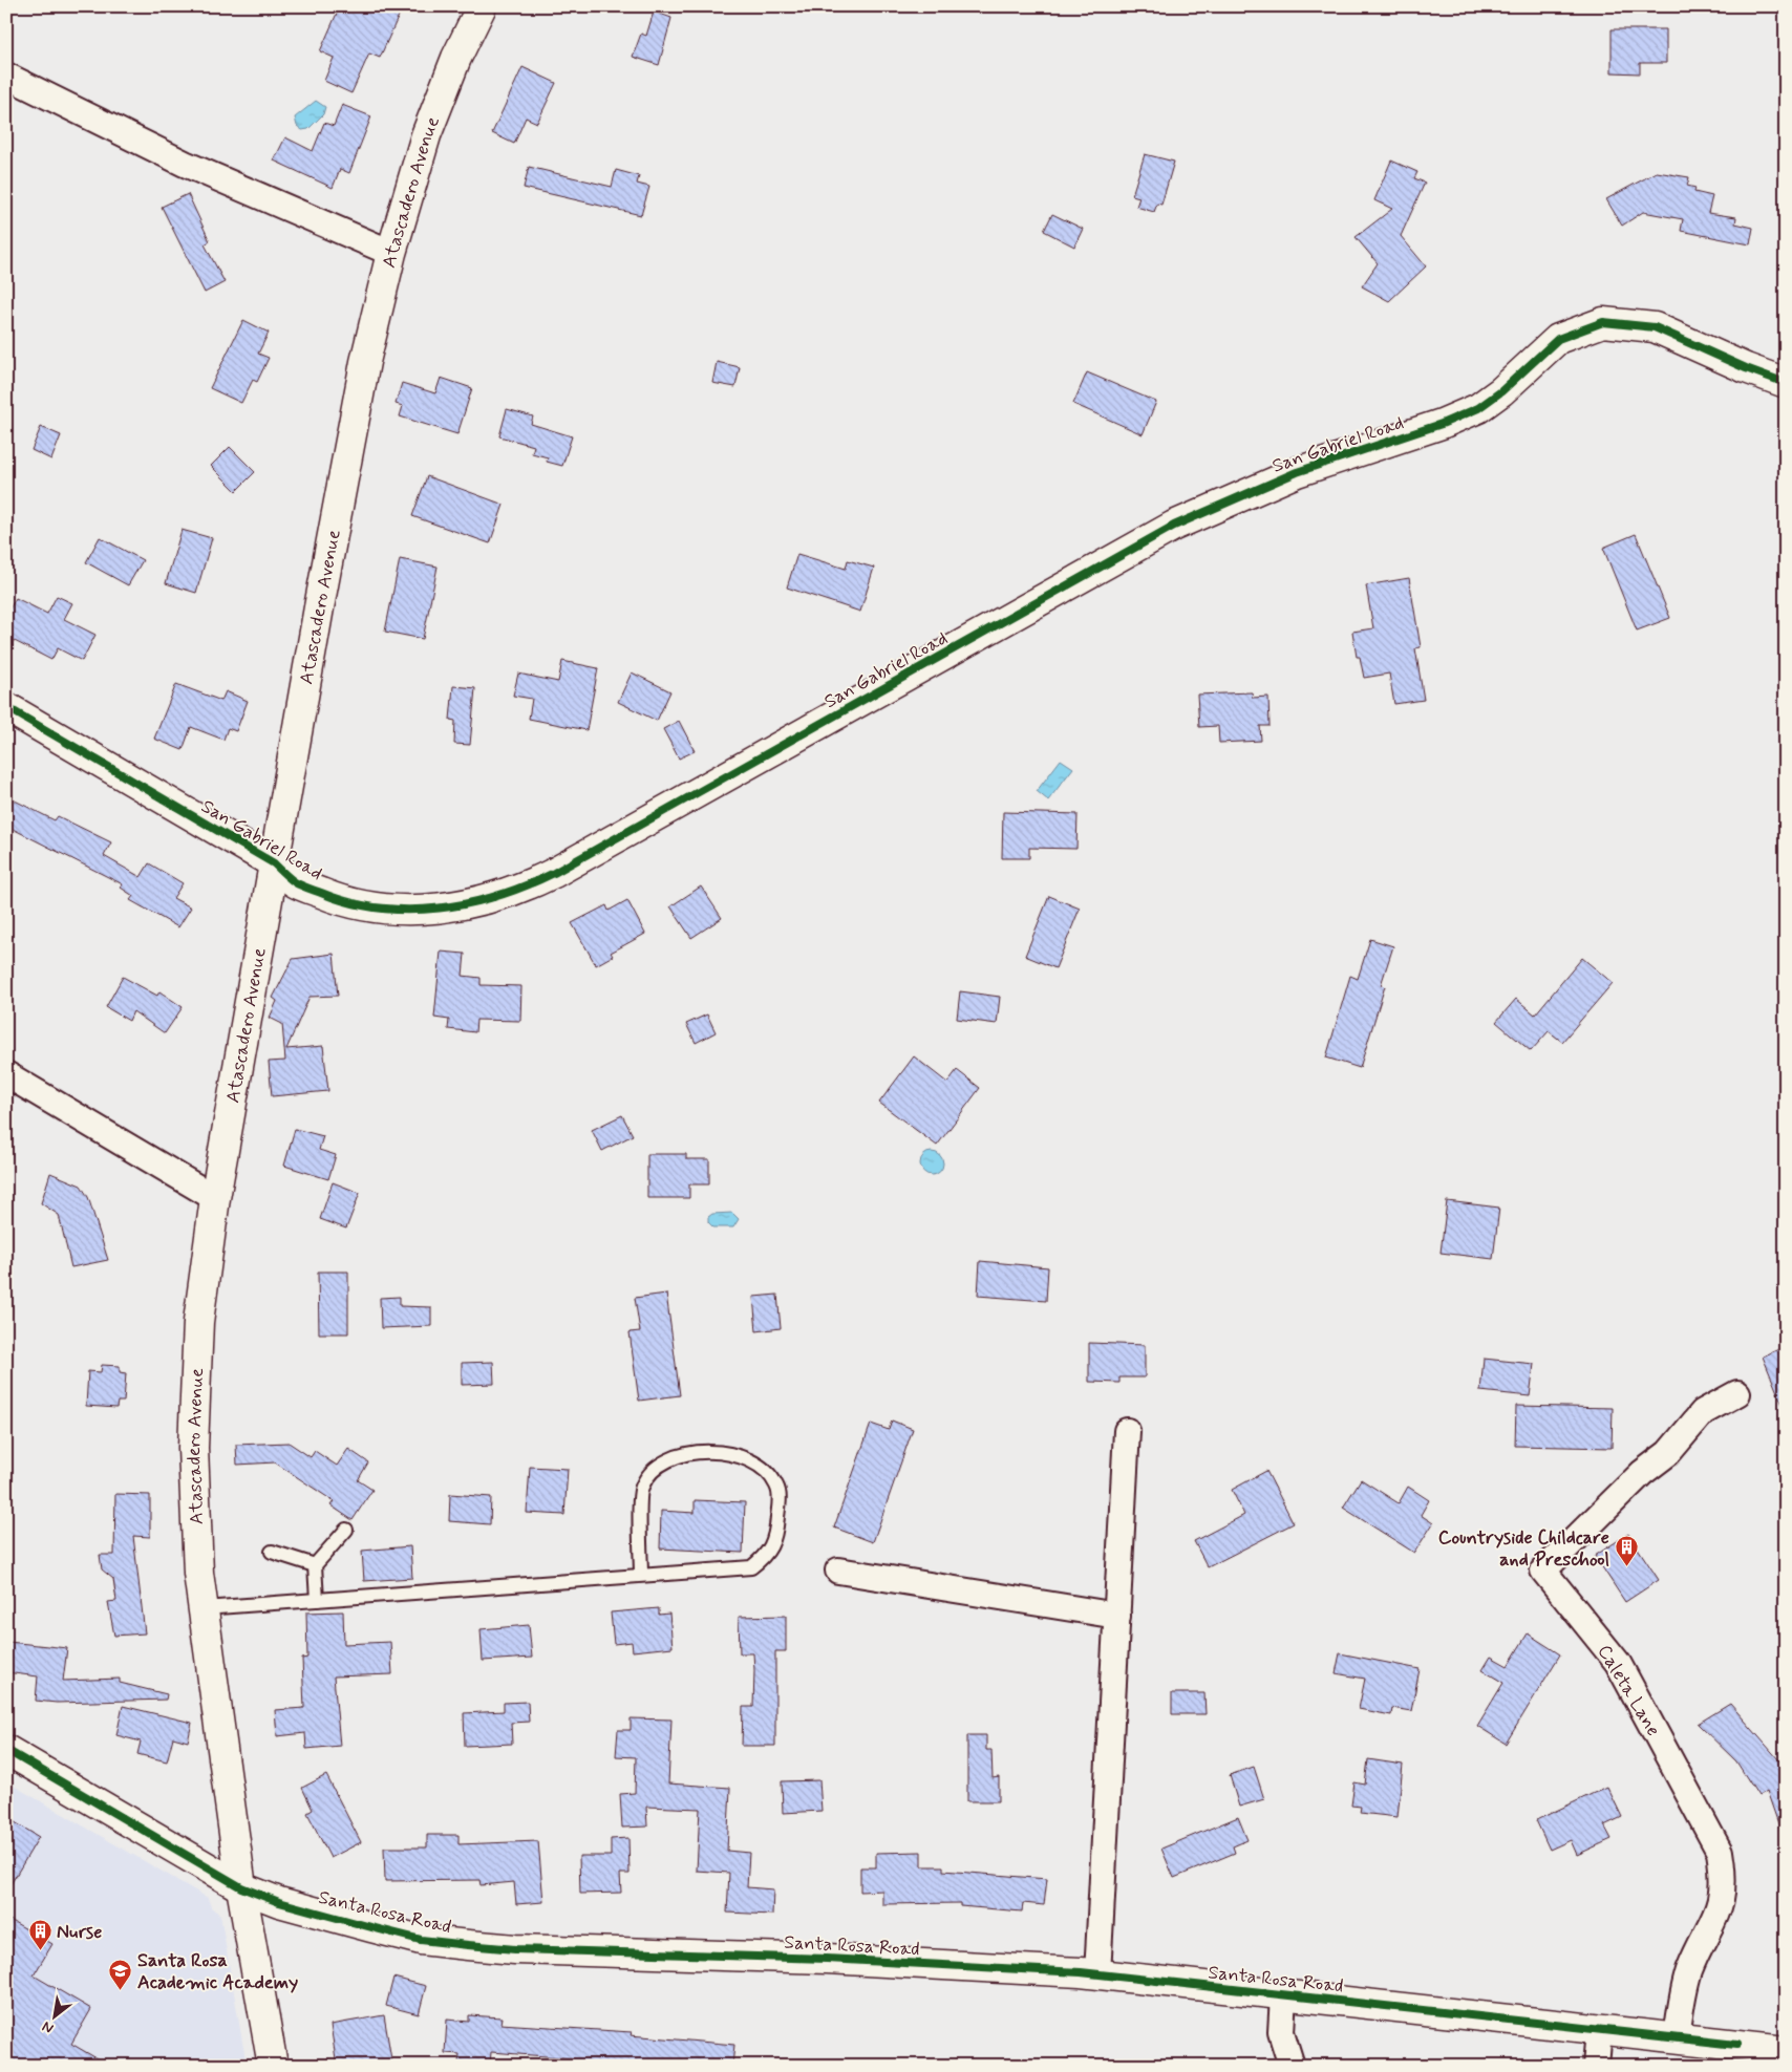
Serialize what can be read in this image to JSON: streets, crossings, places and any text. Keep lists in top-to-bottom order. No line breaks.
{"streets":{"street":["Atascadero Avenue","San Gabriel Road","Caleta Lane","Santa Rosa Road"]},"crossings":[["Atascadero Avenue","San Gabriel Road"],["Atascadero Avenue","Santa Rosa Road"],["Caleta Lane","Santa Rosa Road"]],"places":{"building":["Countryside Childcare and Preschool","Nurse"],"school or university":["Santa Rosa Academic Academy"]},"north":"bottom left"}
